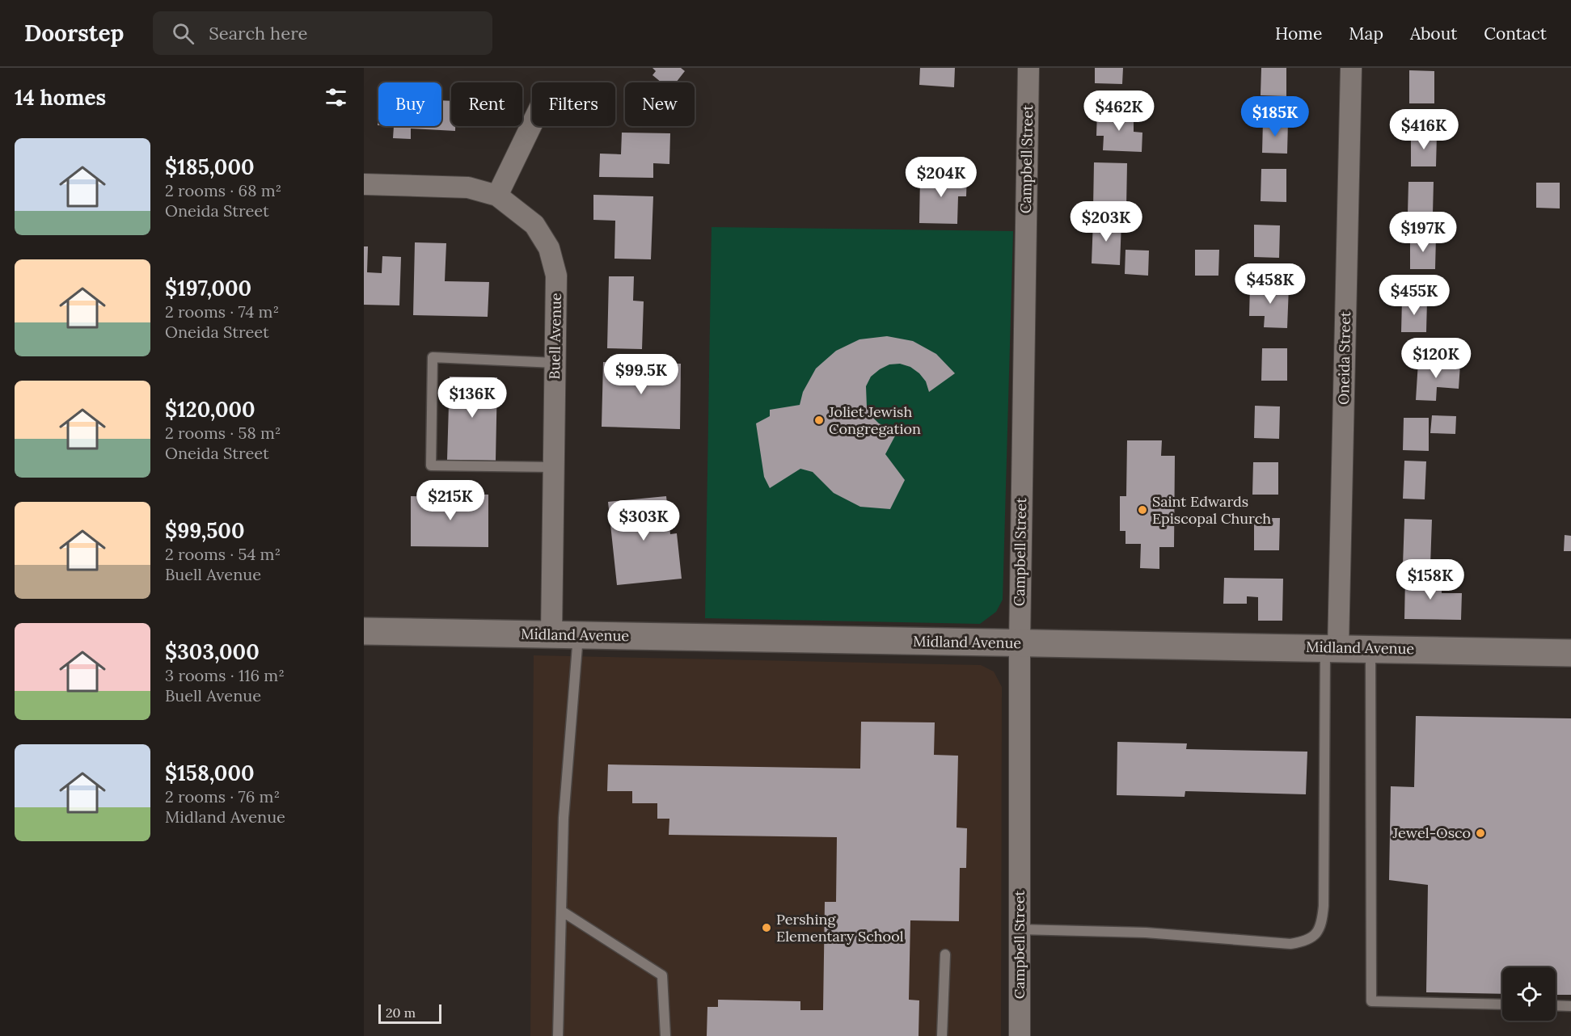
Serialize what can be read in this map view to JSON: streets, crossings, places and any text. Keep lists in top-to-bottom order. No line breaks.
{"streets":{"main road":["Midland Avenue"],"street":["Campbell Street","Buell Avenue","Oneida Street"]},"crossings":[["Campbell Street","Midland Avenue"],["Buell Avenue","Midland Avenue"],["Oneida Street","Midland Avenue"]],"places":["Joliet Jewish Congregation","Saint Edwards Episcopal Church","Jewel-Osco","Pershing Elementary School"],"scale_bar":"20 m","page":{"header":"Doorstep","search":"Search here","nav":["Home","Map","About","Contact"],"heading":"14 homes","chip":["Buy","Rent","Filters","New"],"price":["$462K","$185K","$416K","$204K","$203K","$197K","$458K","$455K","$120K","$99.5K","$136K","$215K","$303K","$158K"],"list":[{"name":"$185,000","note":"2 rooms · 68 m² · Oneida Street"},{"name":"$197,000","note":"2 rooms · 74 m² · Oneida Street"},{"name":"$120,000","note":"2 rooms · 58 m² · Oneida Street"},{"name":"$99,500","note":"2 rooms · 54 m² · Buell Avenue"},{"name":"$303,000","note":"3 rooms · 116 m² · Buell Avenue"},{"name":"$158,000","note":"2 rooms · 76 m² · Midland Avenue"}],"scale":"20 m"}}
